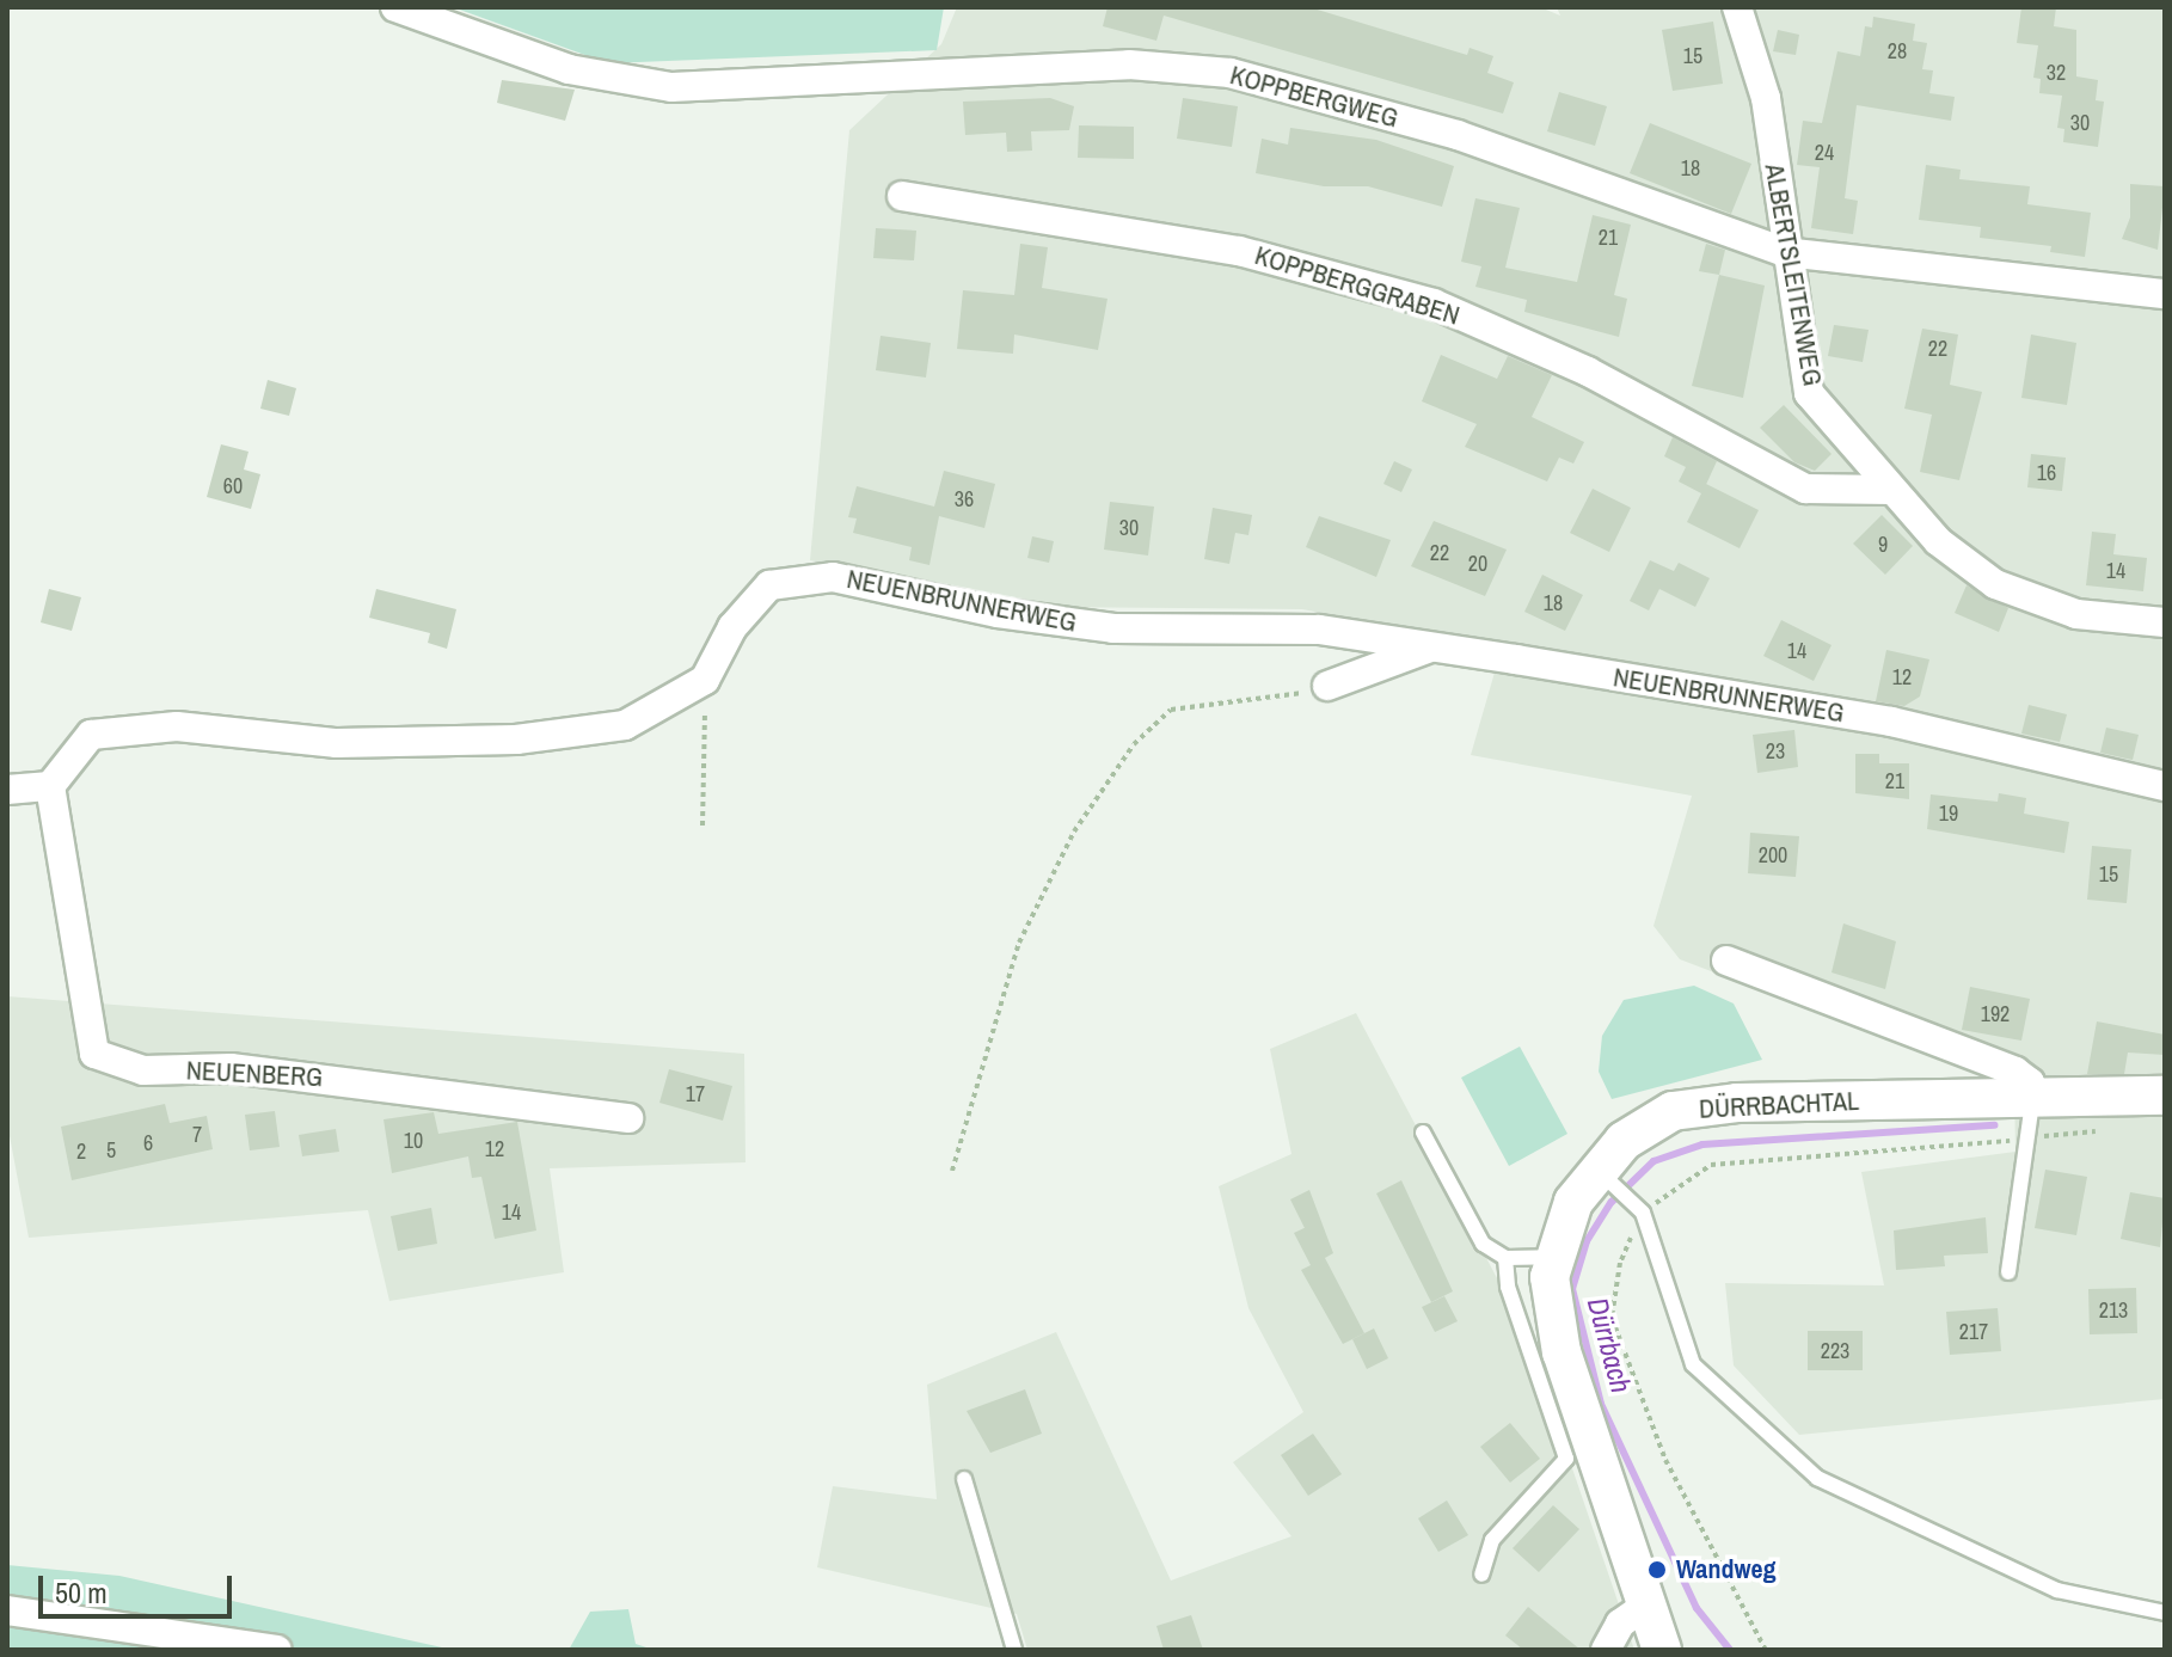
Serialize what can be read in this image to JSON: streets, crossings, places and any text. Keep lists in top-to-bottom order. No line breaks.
{"streets":{"street":["KOPPBERGWEG","ALBERTSLEITENWEG","KOPPBERGGRABEN","NEUENBRUNNERWEG","NEUENBERG","DÜRRBACHTAL"]},"crossings":[["KOPPBERGWEG","ALBERTSLEITENWEG"],["ALBERTSLEITENWEG","KOPPBERGGRABEN"]],"water":["Dürrbach"],"places":["Wandweg"],"house_numbers":["28","15","32","30","24","18","21","22","16","60","36","30","9","22","20","14","18","14","12","23","21","19","200","15","192","17","7","10","6","12","5","2","14","213","217","223"],"scale_bar":"50 m"}
